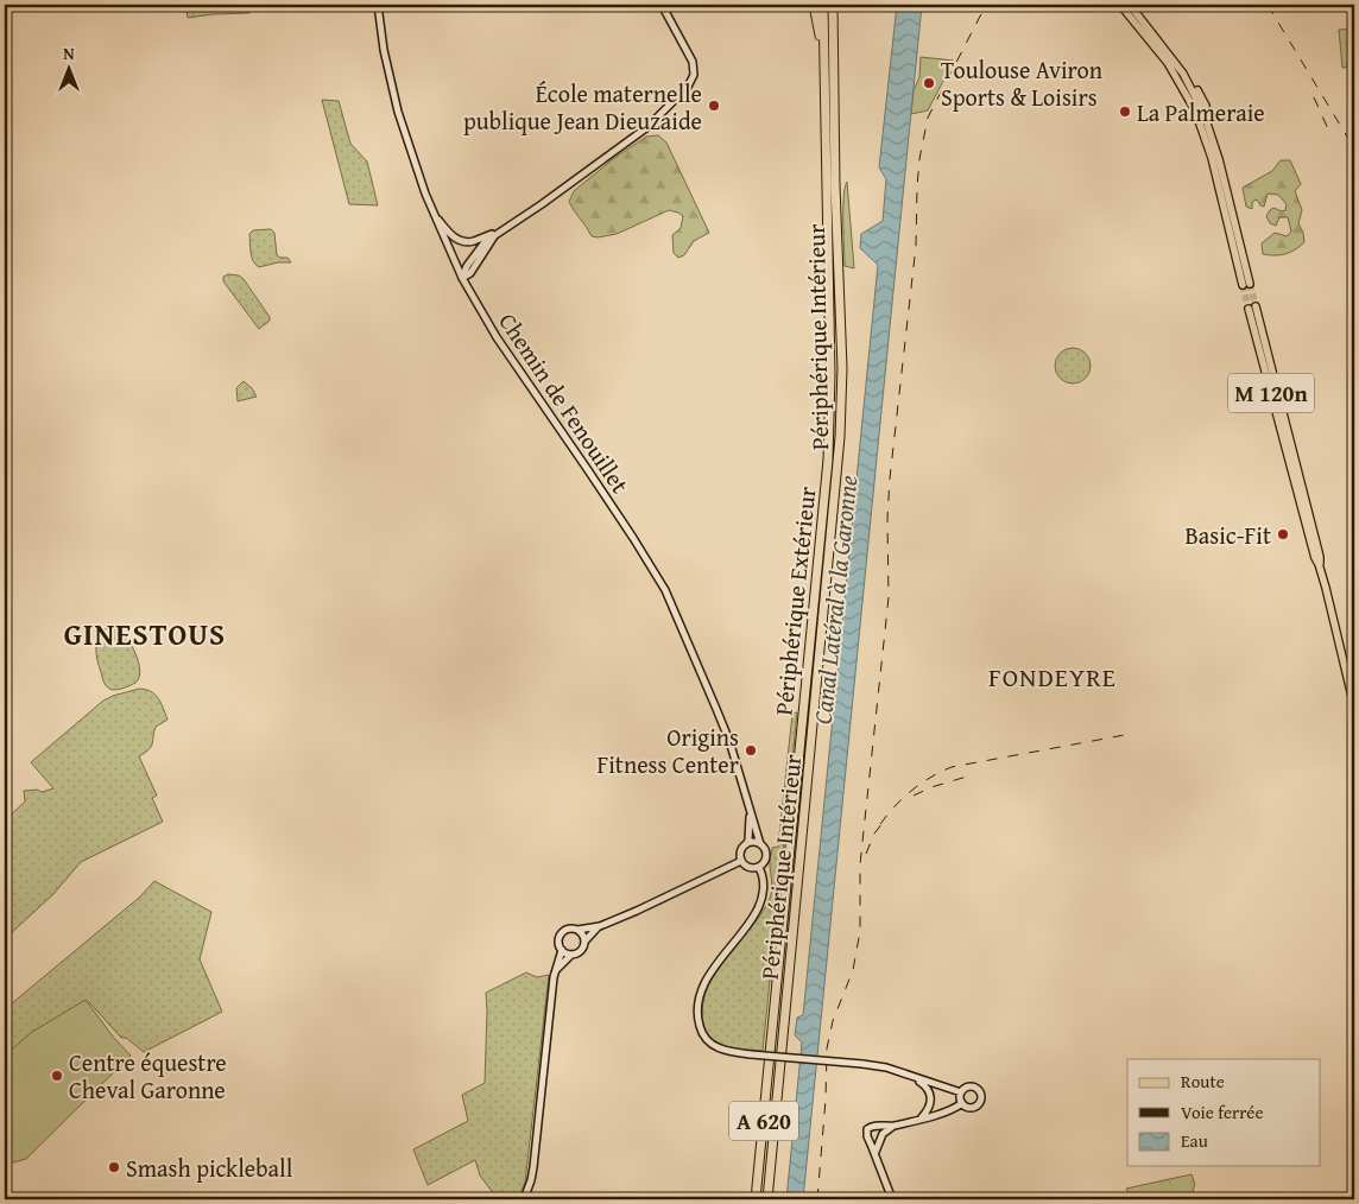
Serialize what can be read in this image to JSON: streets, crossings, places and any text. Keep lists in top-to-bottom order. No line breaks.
{"streets":{"highway":["Périphérique Intérieur","Périphérique Extérieur","A 620"],"main road":["M 120n"],"street":["Chemin de Fenouillet"]},"districts":["GINESTOUS","FONDEYRE"],"water":["Canal Latéral à la Garonne"],"places":["Toulouse Aviron Sports & Loisirs","École maternelle publique Jean Dieuzaide","La Palmeraie","Basic-Fit","Origins Fitness Center","Centre équestre Cheval Garonne","Smash pickleball"],"legend":["Route","Voie ferrée","Eau"],"north":"top"}
